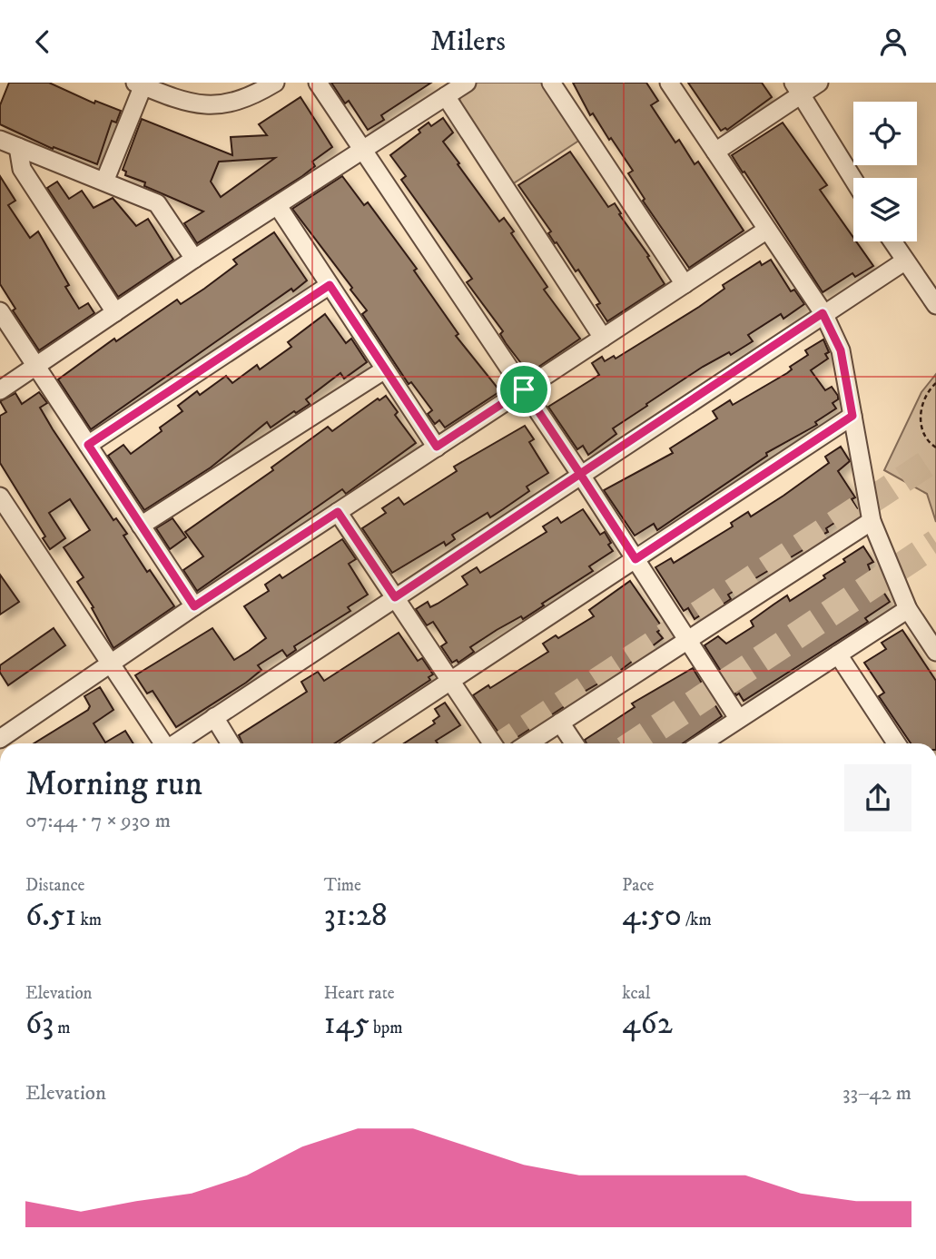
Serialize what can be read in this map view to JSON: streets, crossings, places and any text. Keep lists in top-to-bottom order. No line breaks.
{"page":{"header":"Milers","heading":["Morning run","07:44 · 7 × 930 m"],"stats":[["Distance","6.51 km"],["Time","31:28"],["Pace","4:50 /km"],["Elevation","63 m"],["Heart rate","145 bpm"],["kcal","462"]],"chart":["Elevation","33–42 m"]}}
